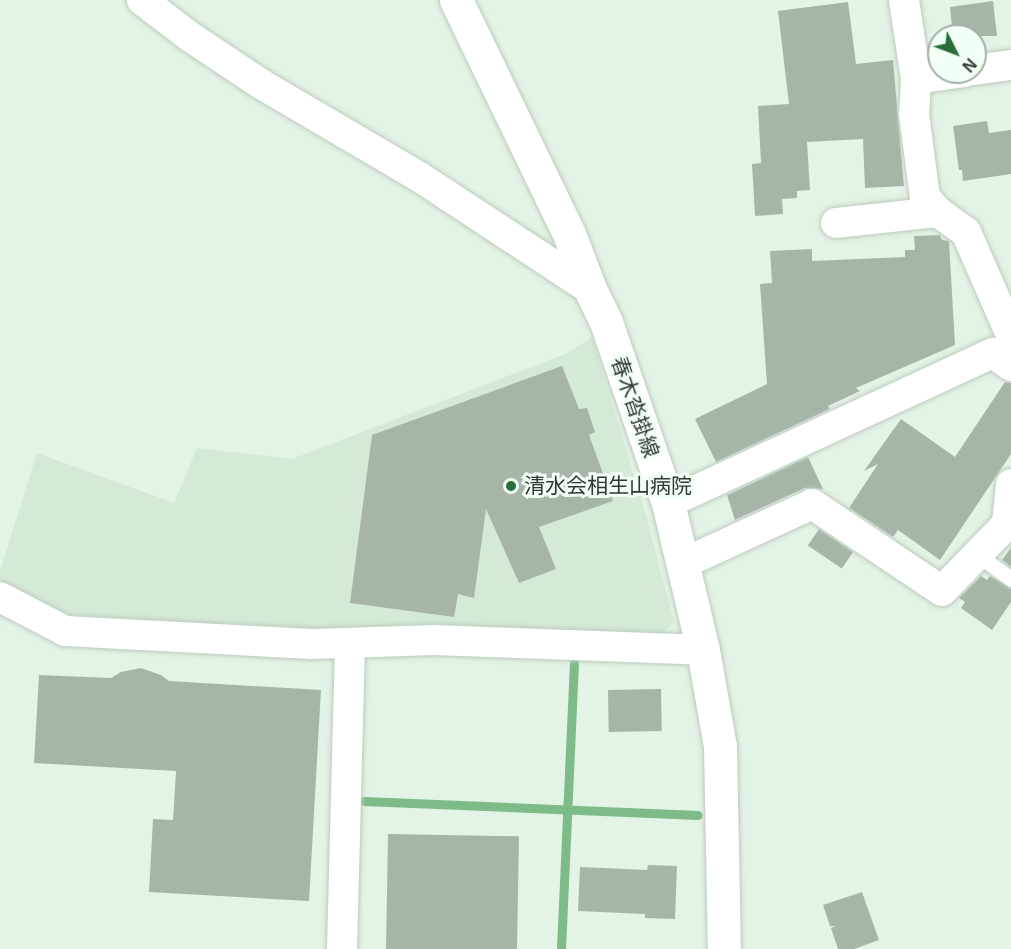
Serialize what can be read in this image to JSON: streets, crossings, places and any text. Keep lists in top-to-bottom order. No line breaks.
{"streets":{"main road":["春木沓掛線"]},"places":["清水会相生山病院"],"north":"bottom right"}
